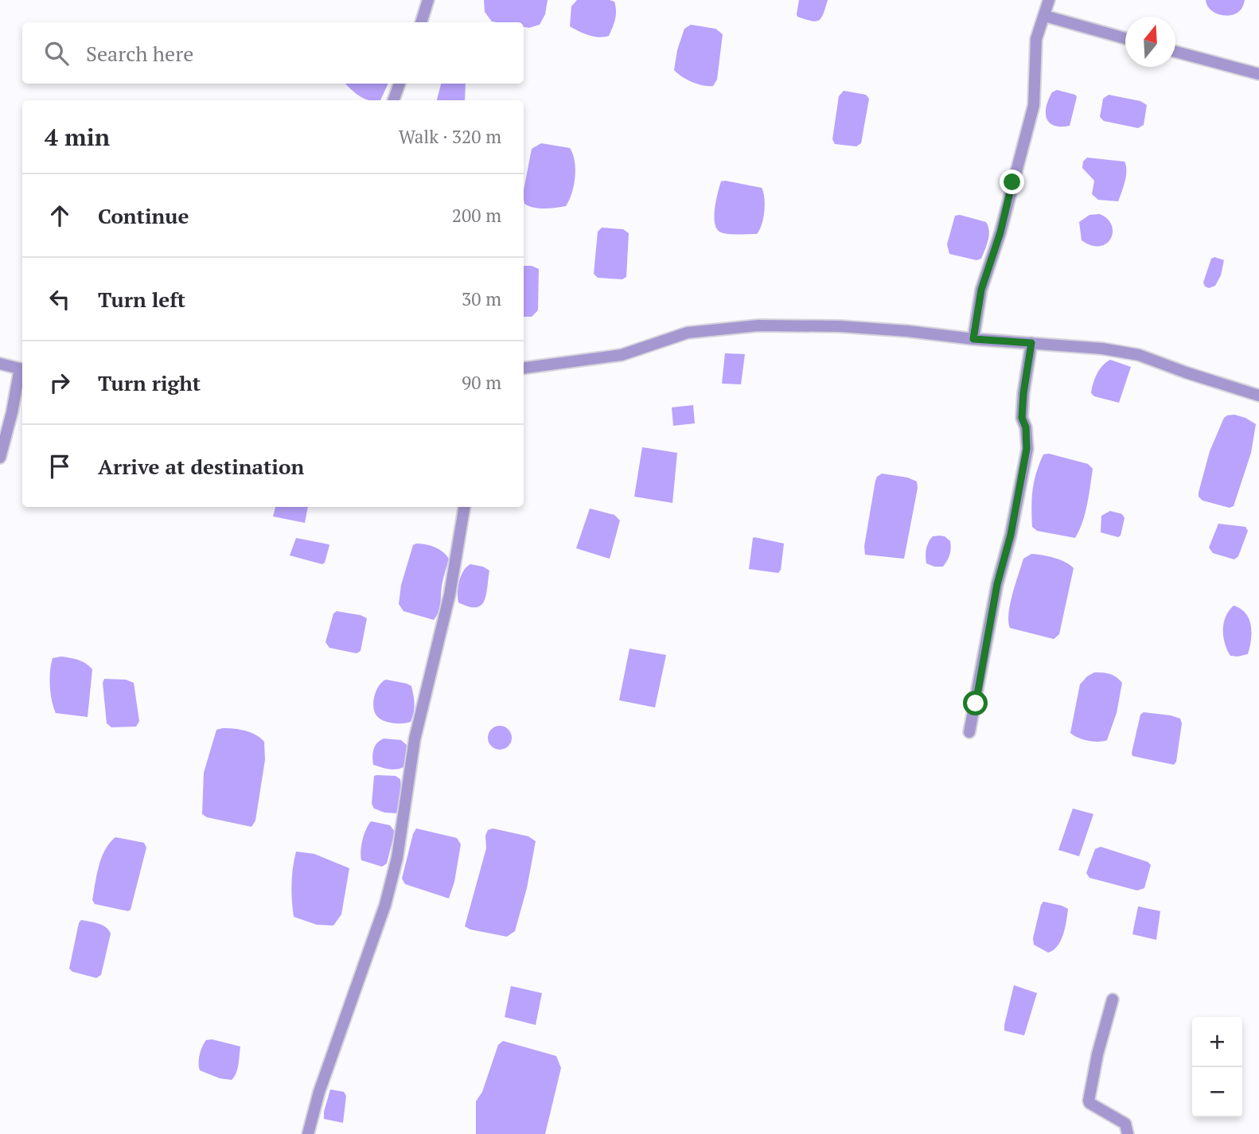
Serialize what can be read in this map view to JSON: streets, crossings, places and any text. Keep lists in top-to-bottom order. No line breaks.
{"north":"top","page":{"search":"Search here","heading":["4 min","Walk · 320 m"],"list":[["Continue","200 m"],["Turn left","30 m"],["Turn right","90 m"],"Arrive at destination"],"map_buttons":["+","−"]}}
